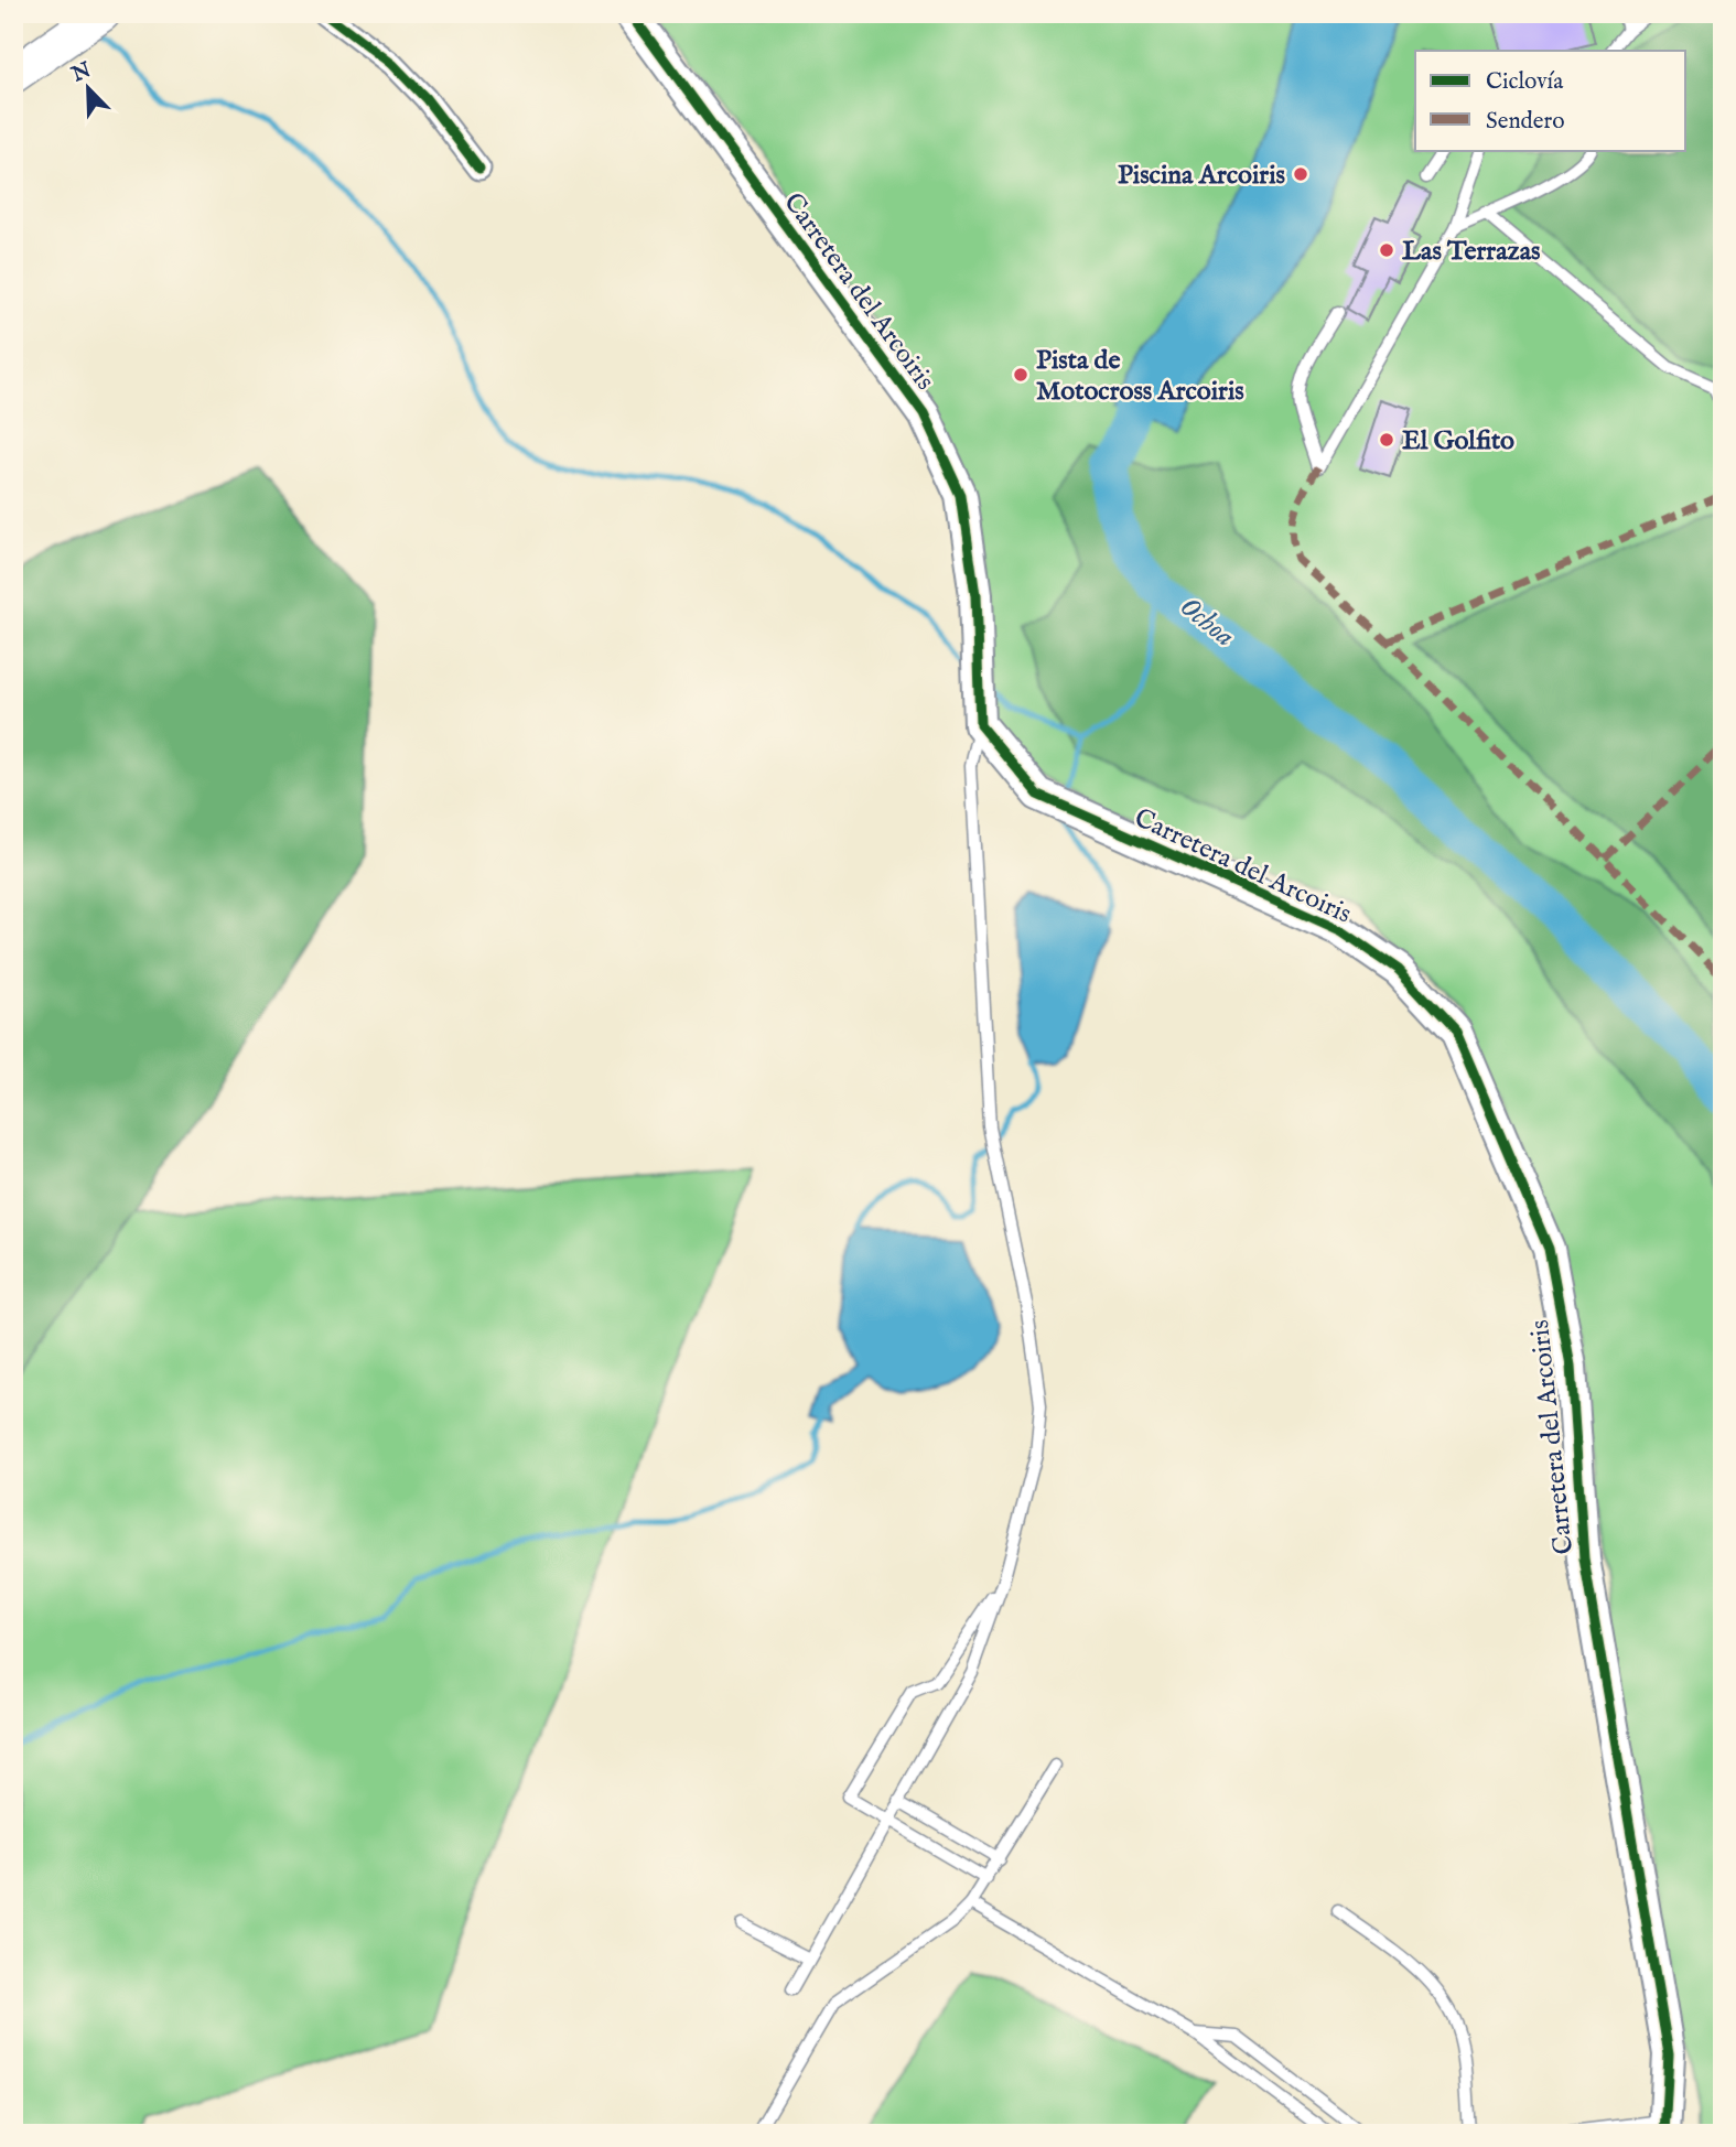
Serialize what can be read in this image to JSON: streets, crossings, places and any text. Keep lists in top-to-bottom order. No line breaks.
{"streets":{"street":["Carretera del Arcoiris"]},"water":["Ochoa"],"places":["Piscina Arcoiris","Las Terrazas","Pista de Motocross Arcoiris","El Golfito"],"legend":["Ciclovía","Sendero"],"north":"top left"}
